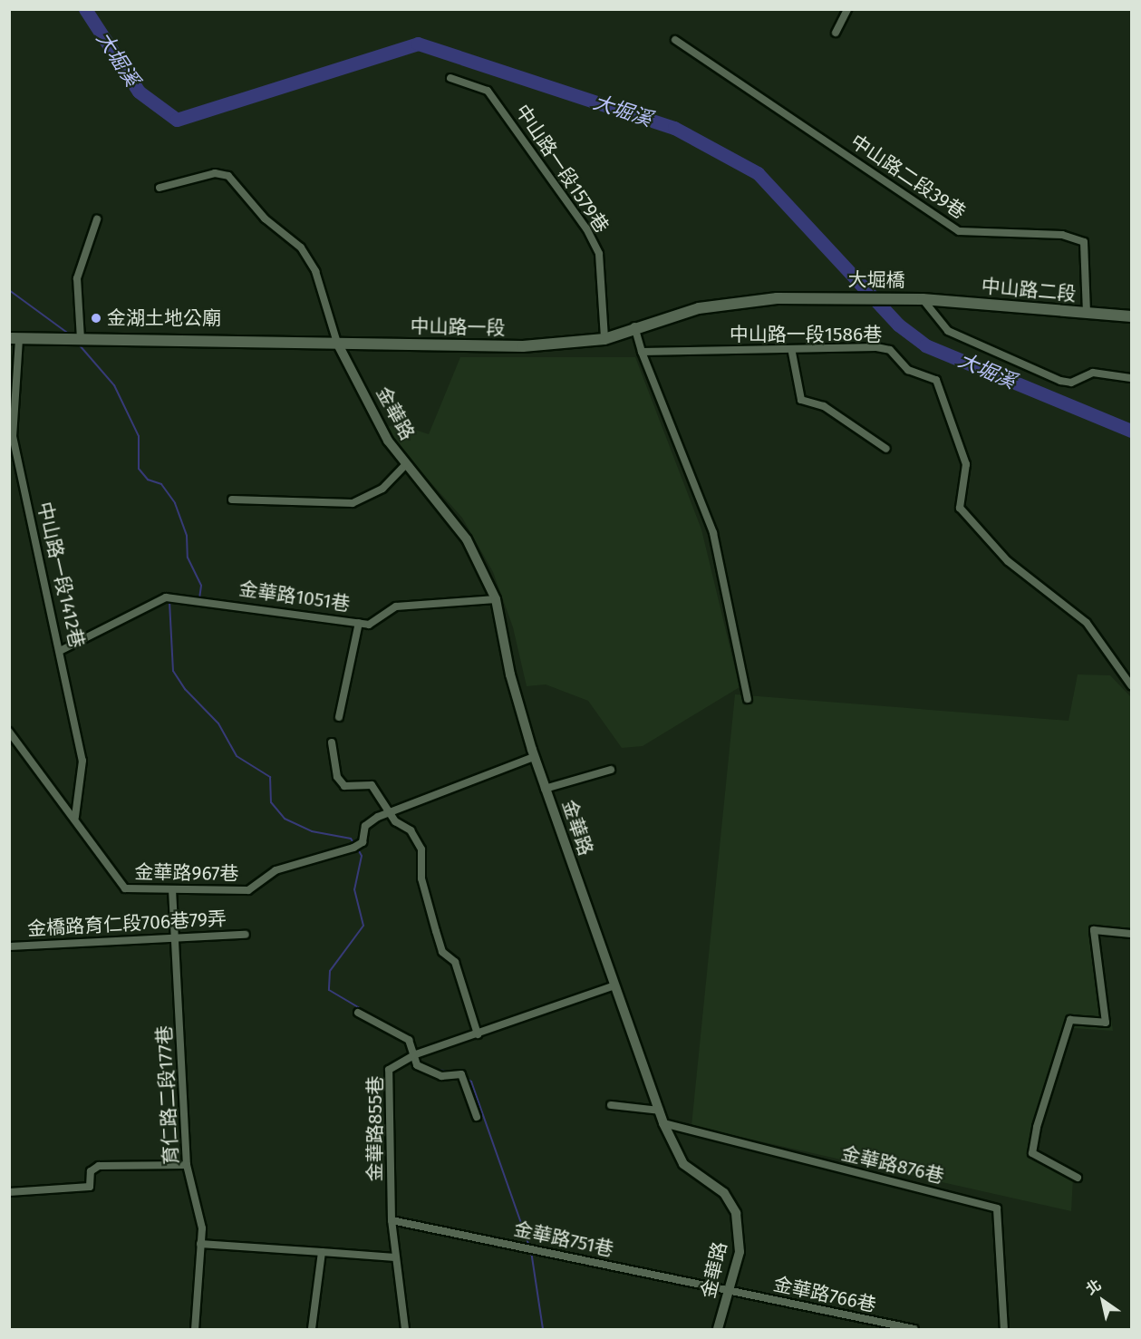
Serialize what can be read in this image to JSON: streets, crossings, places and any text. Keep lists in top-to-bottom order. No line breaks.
{"streets":{"main road":["大堀橋","中山路二段","中山路一段"],"street":["中山路一段1579巷","中山路二段39巷","中山路一段1586巷","金華路","中山路一段1412巷","金華路1051巷","金華路967巷","金橋路育仁段706巷79弄","育仁路二段177巷","金華路855巷","金華路876巷","金華路751巷","金華路766巷"]},"crossings":[["中山路一段1579巷","中山路一段"],["中山路二段39巷","中山路二段"],["大堀橋","中山路二段"],["大堀橋","中山路一段"],["中山路一段","金華路"],["中山路一段","中山路一段1412巷"],["金華路","金華路1051巷"],["金華路","金華路967巷"],["金華路","金華路855巷"],["金華路","金華路876巷"],["金華路","金華路751巷"],["金華路","金華路766巷"],["中山路一段1412巷","金華路1051巷"],["中山路一段1412巷","金華路967巷"],["金華路967巷","育仁路二段177巷"],["金橋路育仁段706巷79弄","育仁路二段177巷"],["金華路855巷","金華路751巷"],["金華路751巷","金華路766巷"]],"water":["大堀溪"],"places":["金湖土地公廟"],"north":"top left"}
